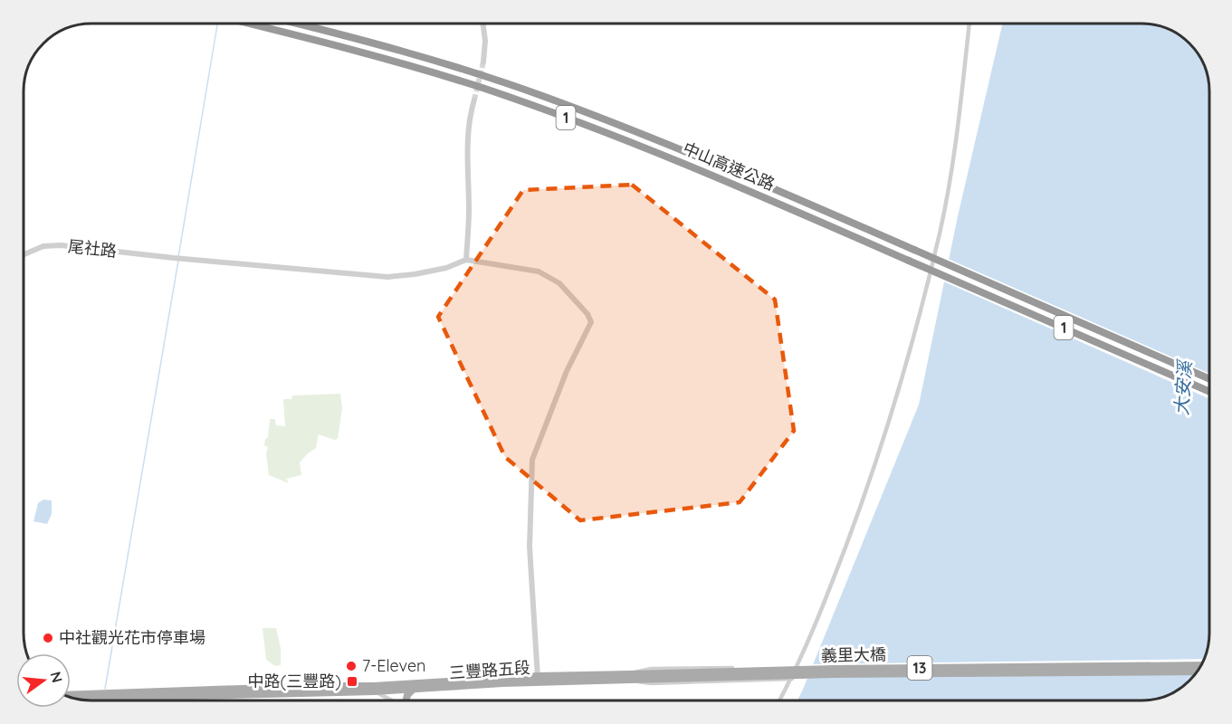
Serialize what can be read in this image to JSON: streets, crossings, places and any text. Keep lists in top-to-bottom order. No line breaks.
{"streets":{"highway":["1","中山高速公路"],"main road":["義里大橋","13","三豐路五段"],"street":["尾社路"]},"crossings":[["義里大橋","三豐路五段"]],"water":["大安溪"],"places":{"other":["中社觀光花市停車場","7-Eleven"],"transit":["中路(三豐路)"]},"north":"right"}
